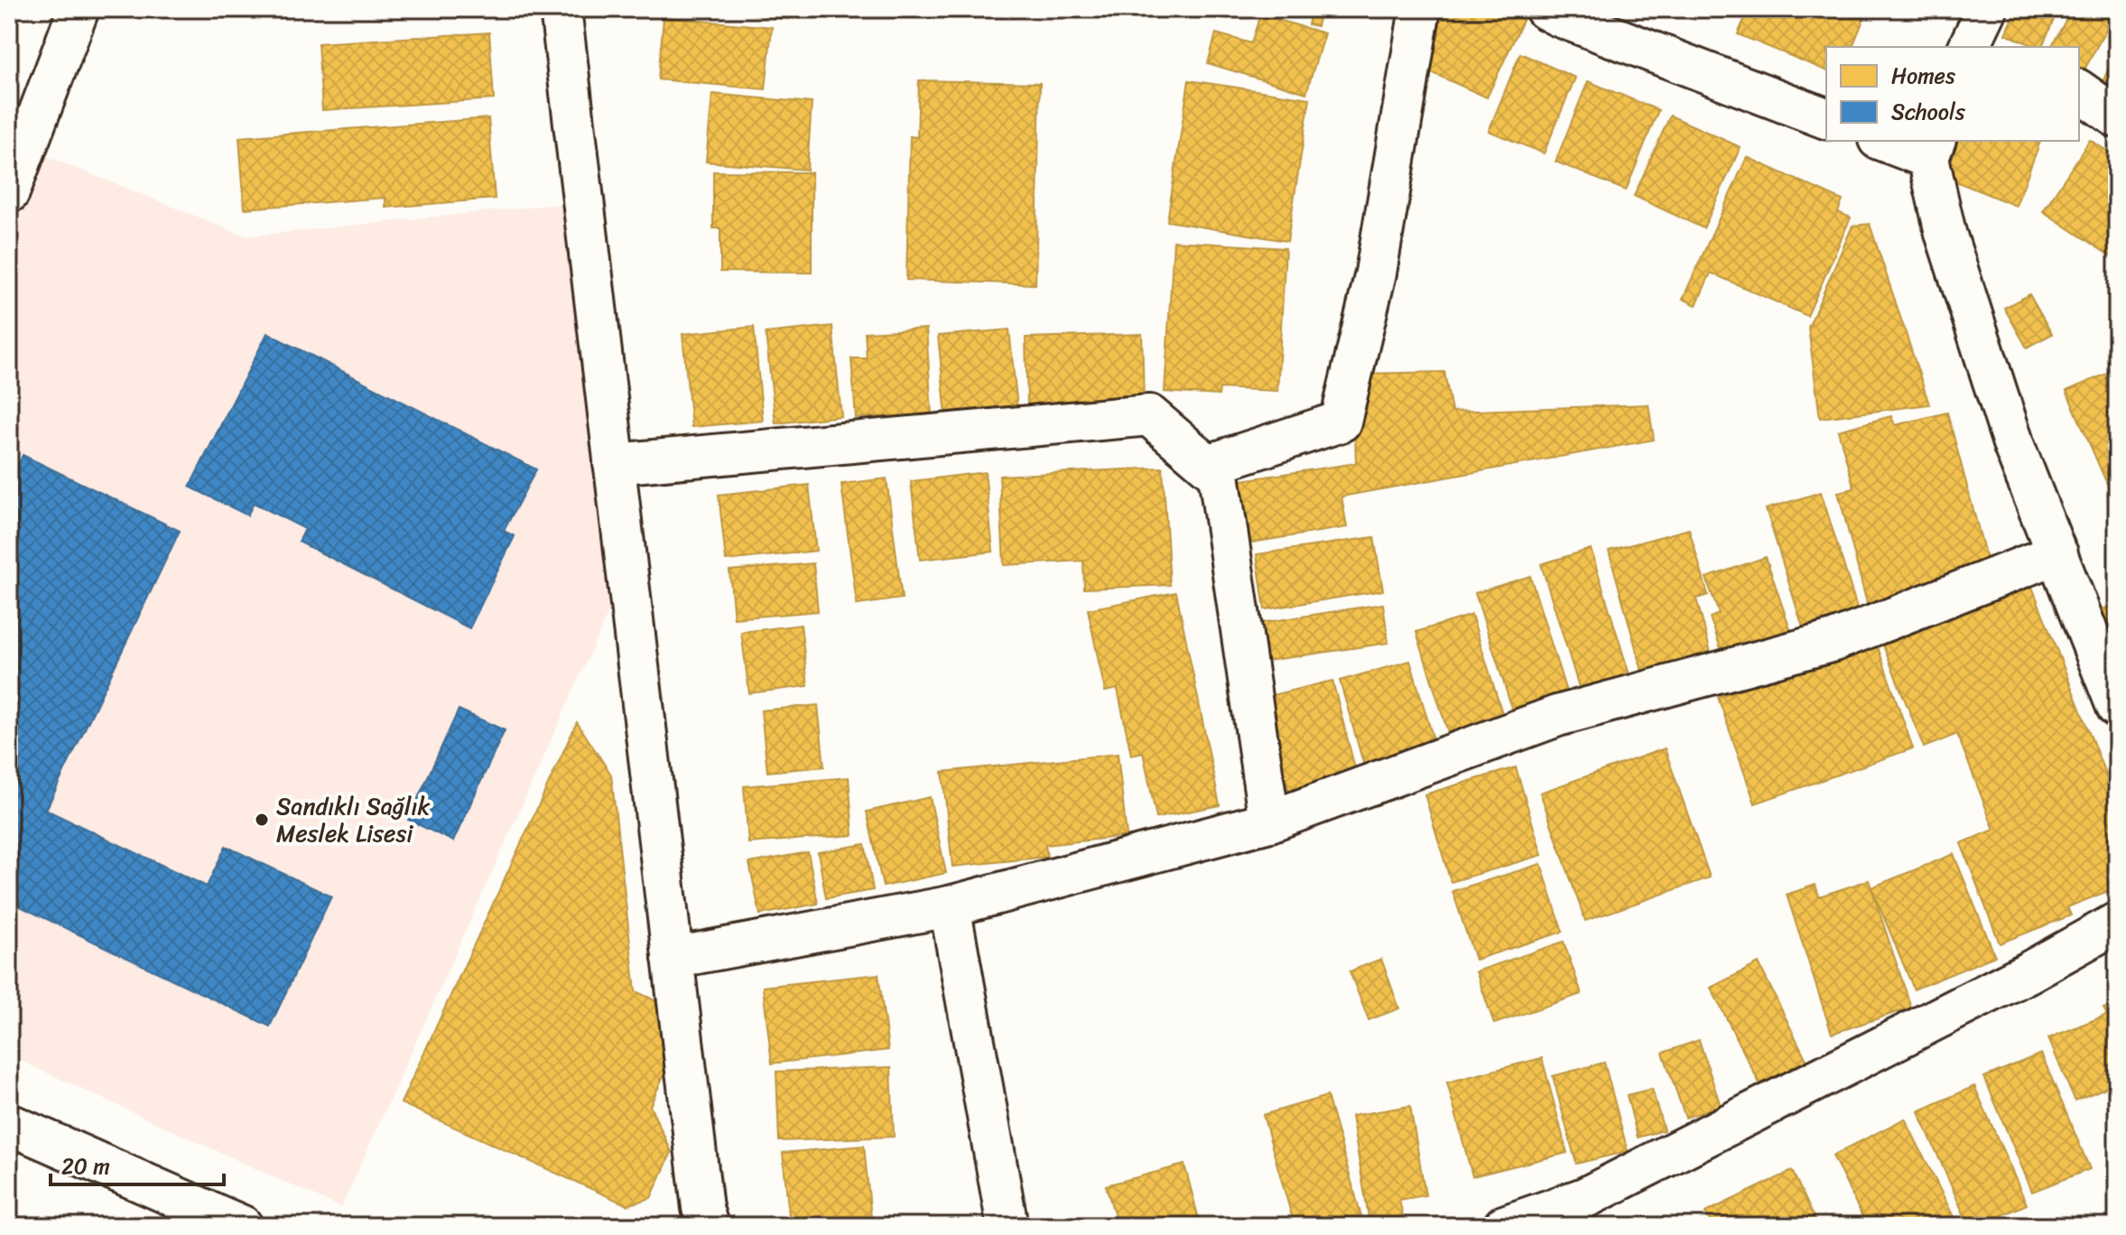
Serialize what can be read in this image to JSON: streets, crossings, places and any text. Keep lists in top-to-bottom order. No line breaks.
{"places":["Sandıklı Sağlık Meslek Lisesi"],"legend":["Homes","Schools"],"scale_bar":"20 m"}
